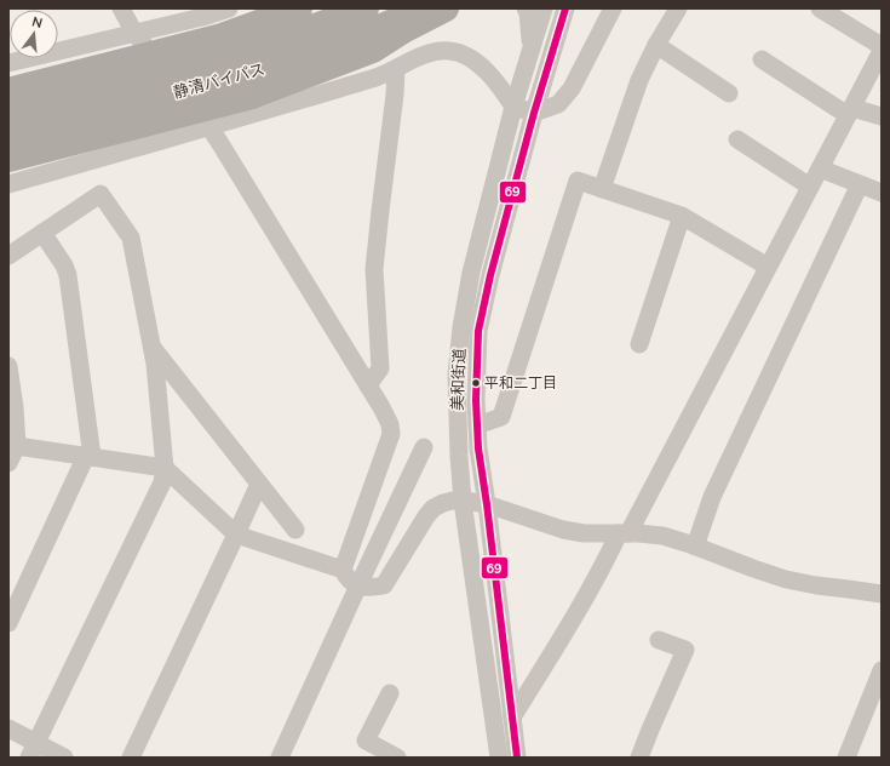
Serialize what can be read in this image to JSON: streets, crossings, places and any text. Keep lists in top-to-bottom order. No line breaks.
{"streets":{"highway":["静清バイパス"],"street":["美和街道"]},"places":["平和二丁目"],"lines":["transit line 69"],"north":"top"}
